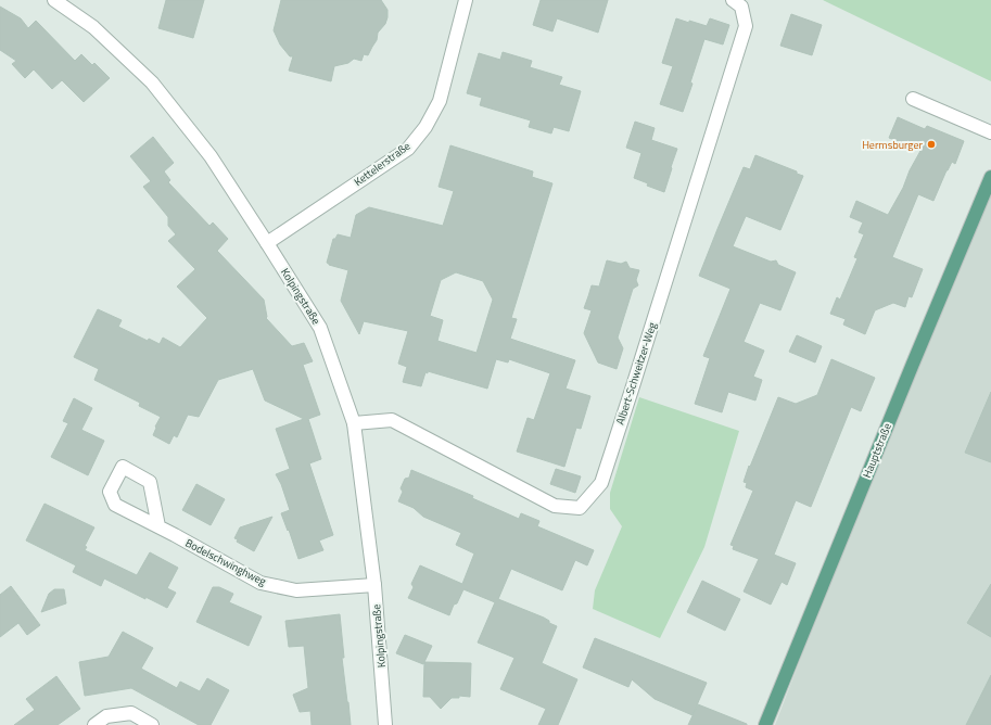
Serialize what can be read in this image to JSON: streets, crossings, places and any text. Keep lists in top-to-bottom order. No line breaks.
{"streets":{"main road":["Hauptstraße"],"street":["Kettelerstraße","Kolpingstraße","Albert-Schweitzer-Weg","Bodelschwinghweg"]},"crossings":[["Kettelerstraße","Kolpingstraße"],["Kolpingstraße","Albert-Schweitzer-Weg"],["Kolpingstraße","Bodelschwinghweg"]],"places":["Hermsburger"]}
